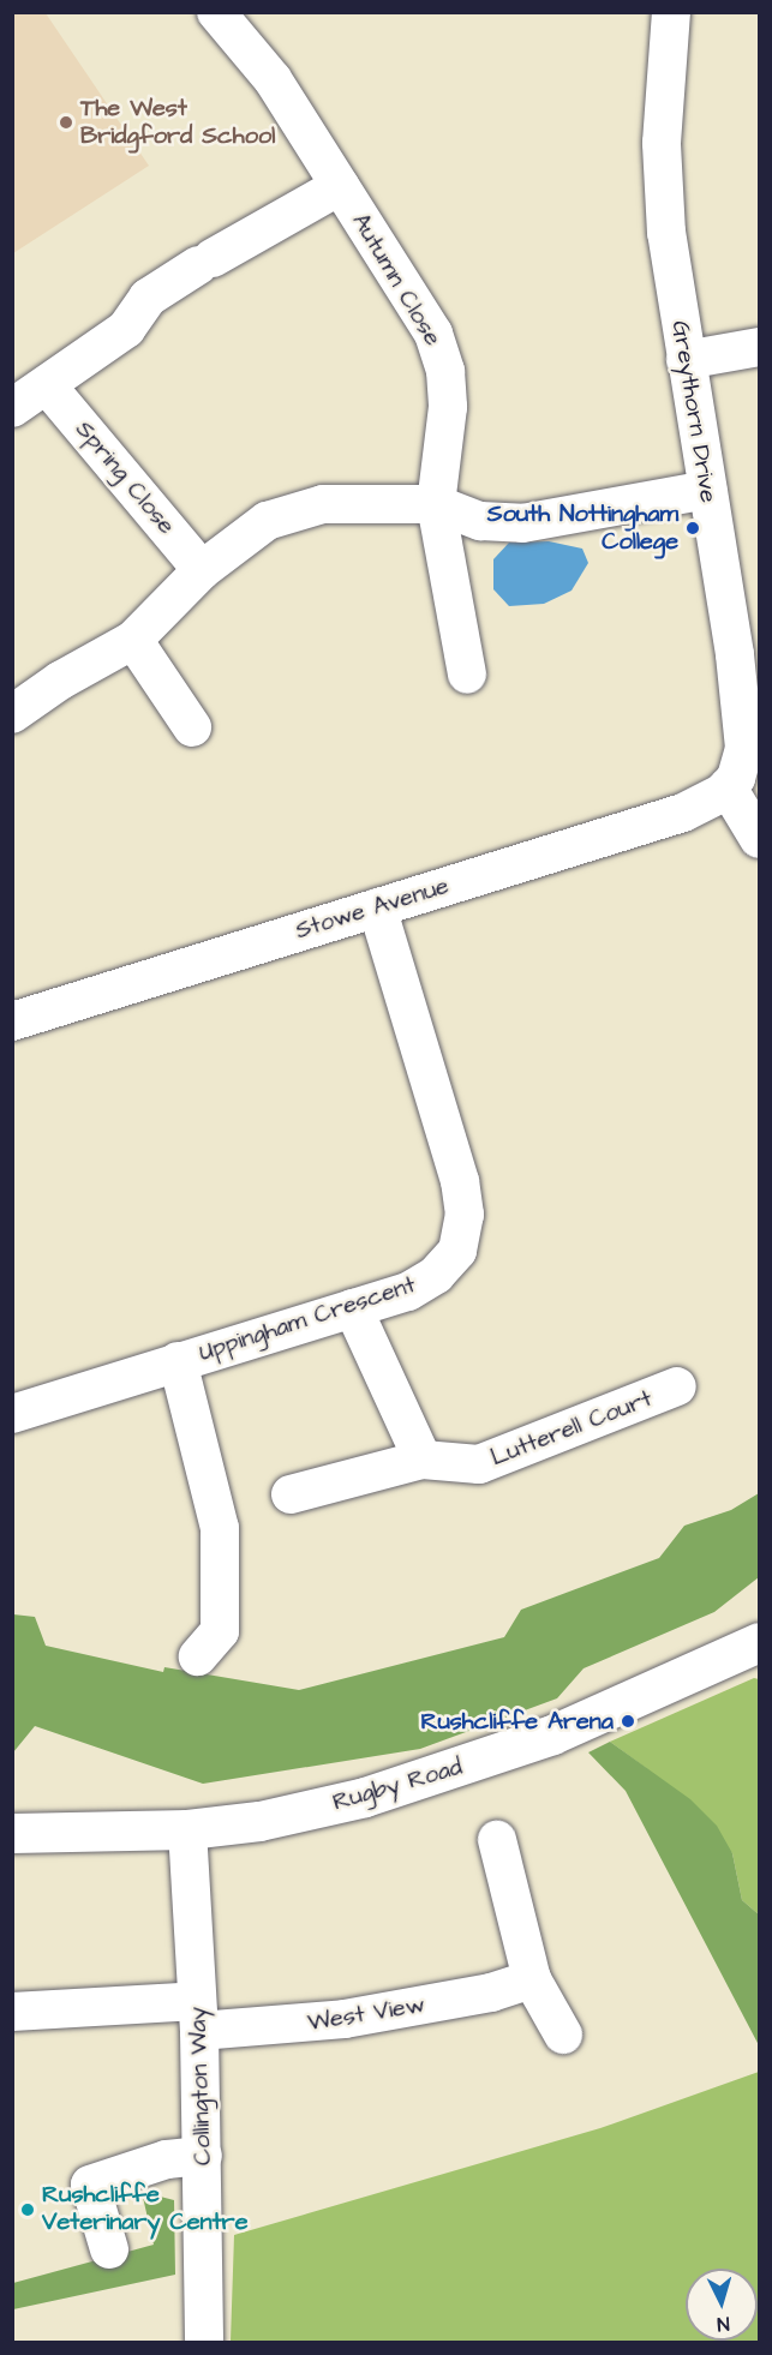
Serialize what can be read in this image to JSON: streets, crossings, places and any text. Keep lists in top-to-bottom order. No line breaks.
{"streets":{"street":["Autumn Close","Greythorn Drive","Spring Close","Stowe Avenue","Uppingham Crescent","Lutterell Court","Rugby Road","West View","Collington Way"]},"crossings":[["Autumn Close","Spring Close"],["Greythorn Drive","Stowe Avenue"],["Stowe Avenue","Uppingham Crescent"],["Rugby Road","Collington Way"],["West View","Collington Way"]],"places":["The West Bridgford School","South Nottingham College","Rushcliffe Arena","Rushcliffe Veterinary Centre"],"north":"bottom"}
